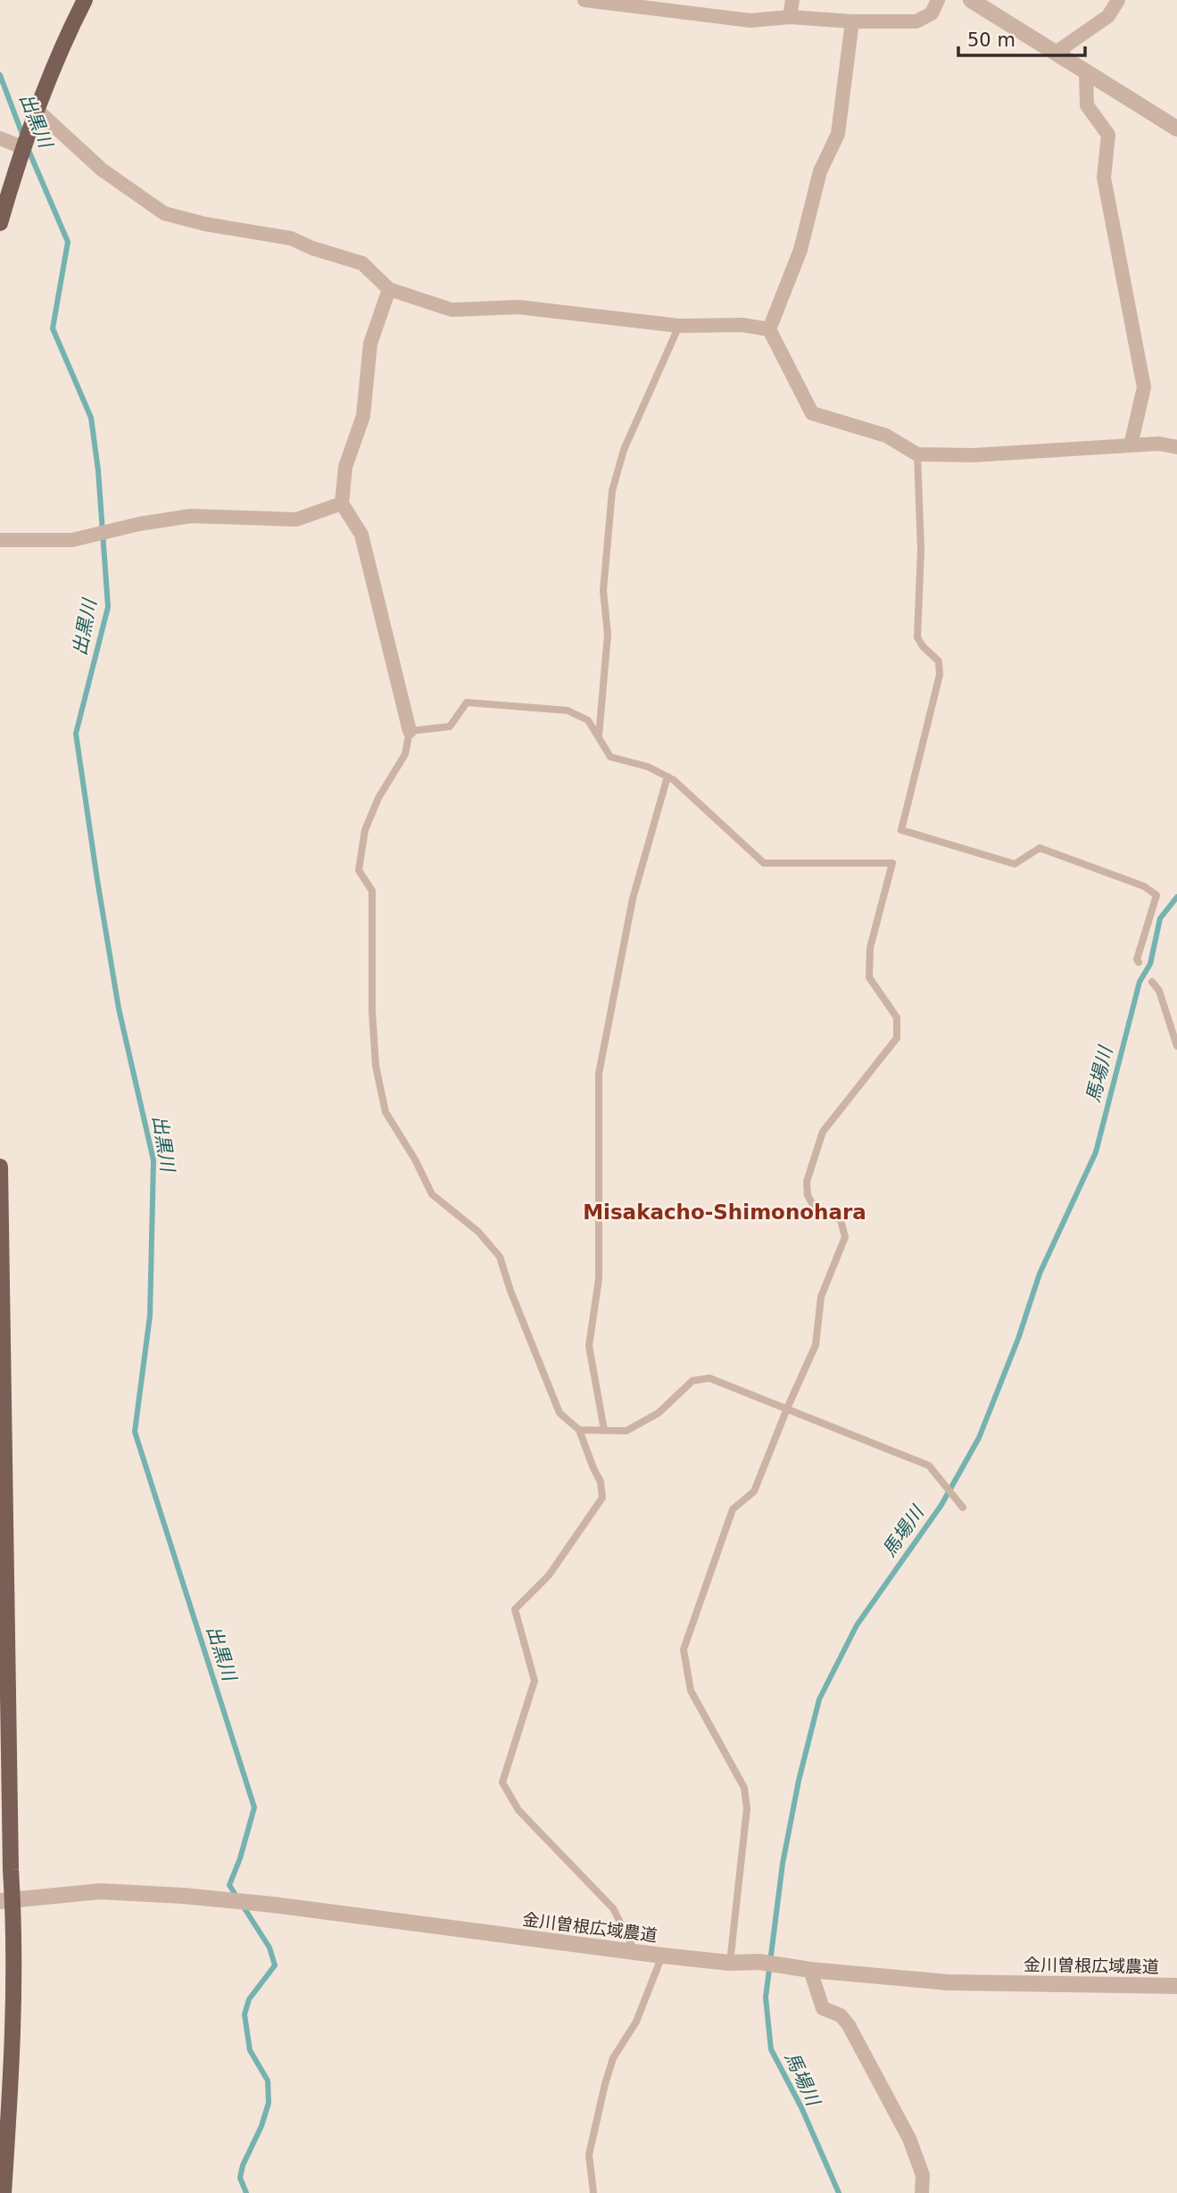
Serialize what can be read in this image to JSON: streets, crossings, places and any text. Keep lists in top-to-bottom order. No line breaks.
{"streets":{"street":["金川曽根広域農道"]},"districts":["Misakacho-Shimonohara"],"water":["出黒川","馬場川"],"scale_bar":"50 m"}
